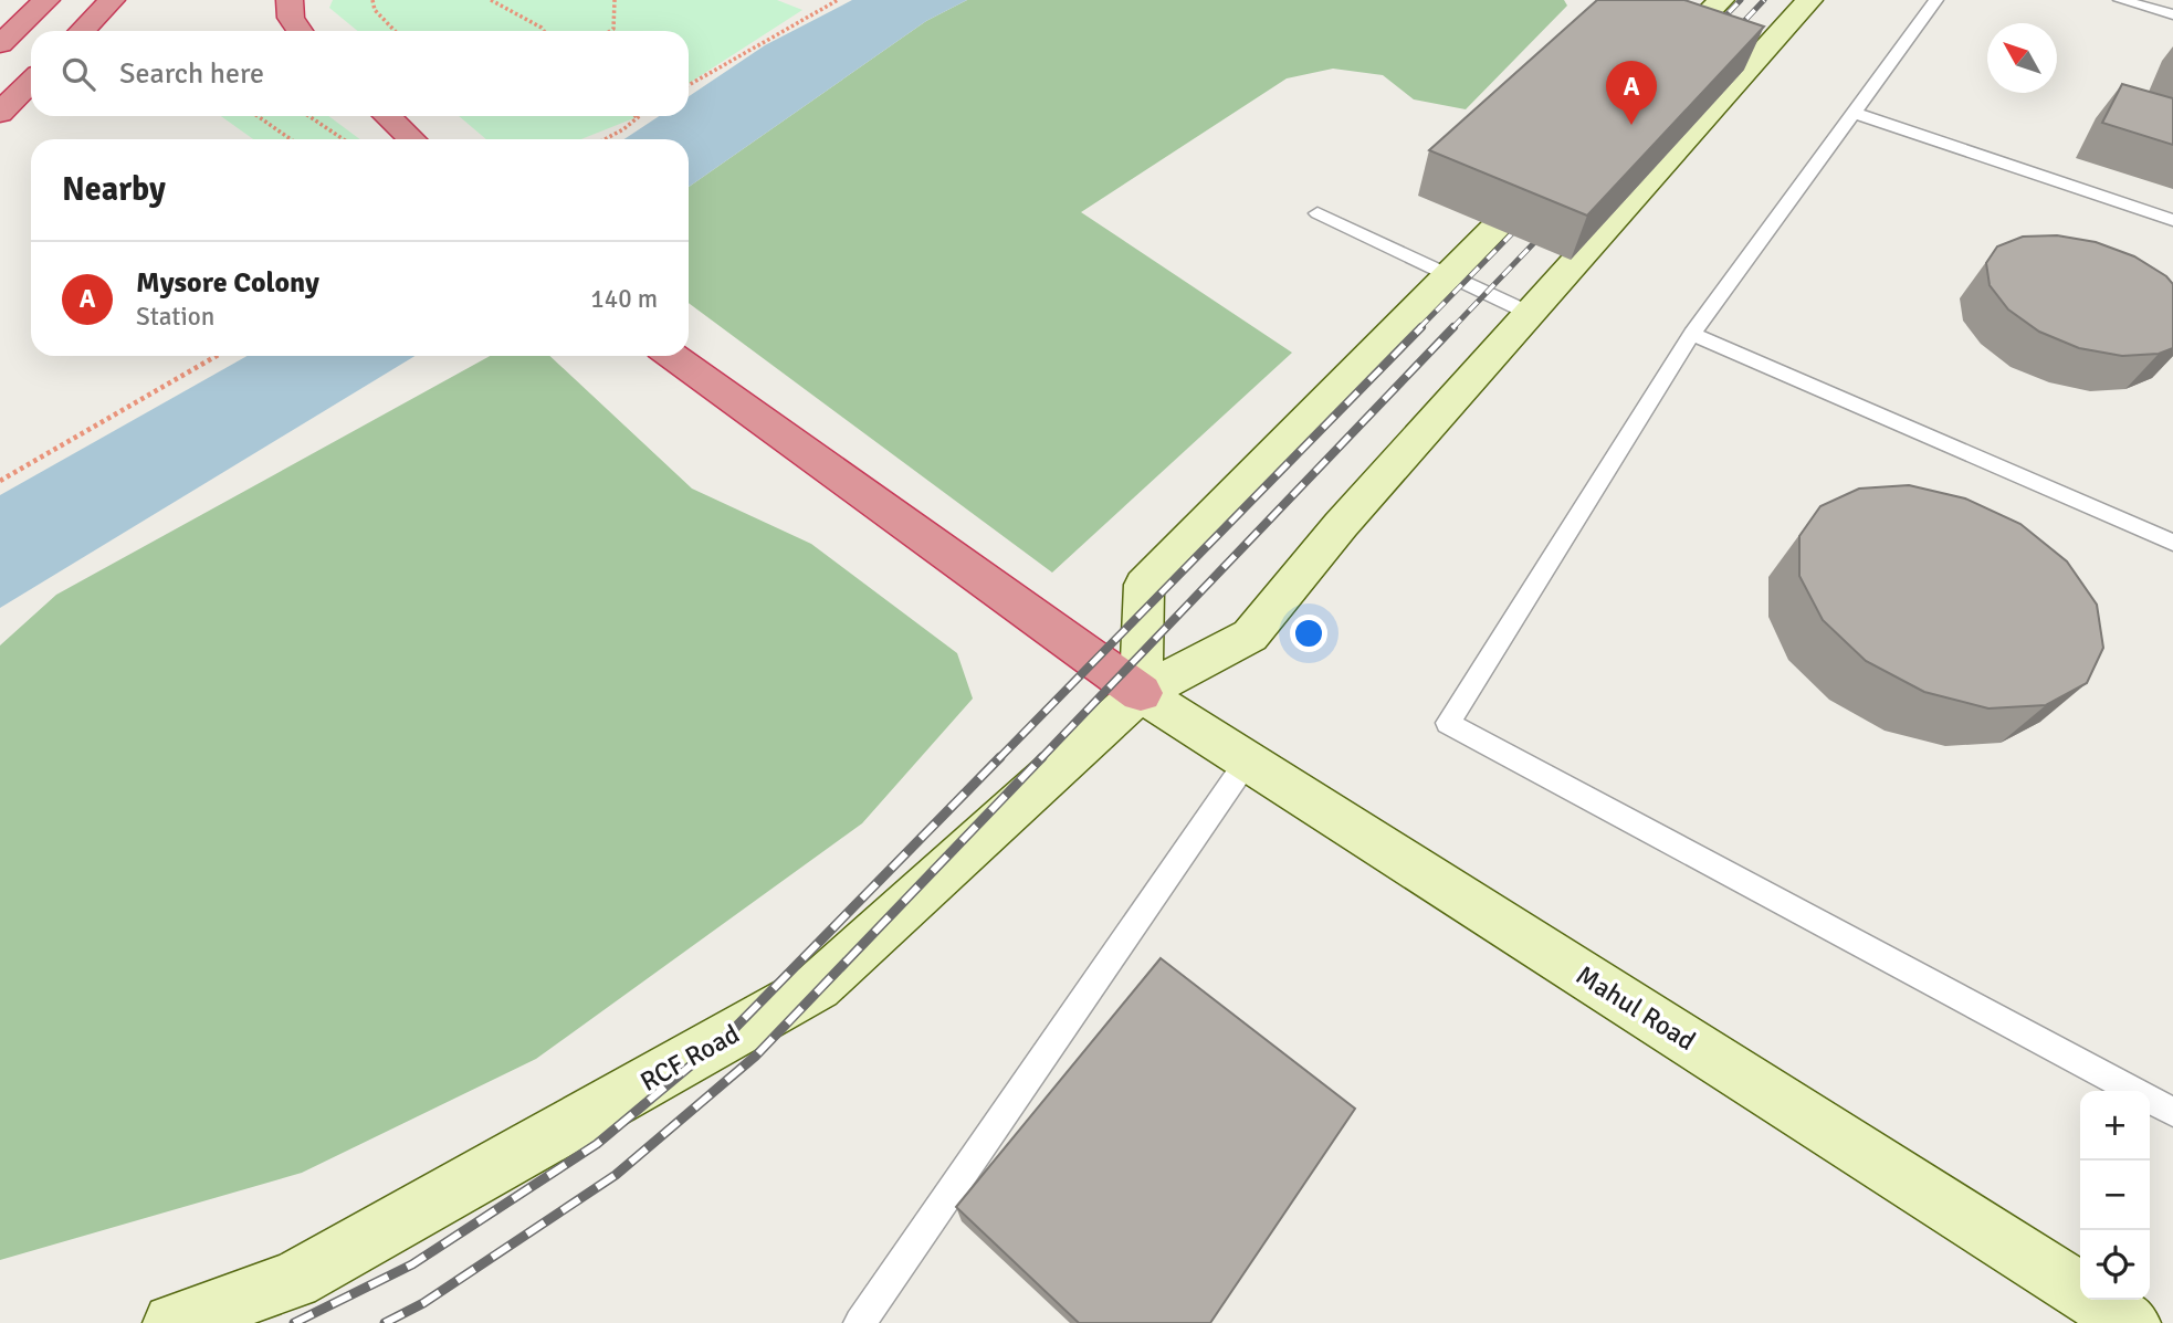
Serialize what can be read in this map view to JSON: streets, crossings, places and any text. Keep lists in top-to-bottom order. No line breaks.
{"streets":{"main road":["Mahul Road","RCF Road"]},"crossings":[["Mahul Road","RCF Road"]],"north":"top left","page":{"search":"Search here","pins":"A","heading":"Nearby","list":[{"mark":"A","name":"Mysore Colony","note":"Station","value":"140 m"}],"map_buttons":["+","−"]}}
